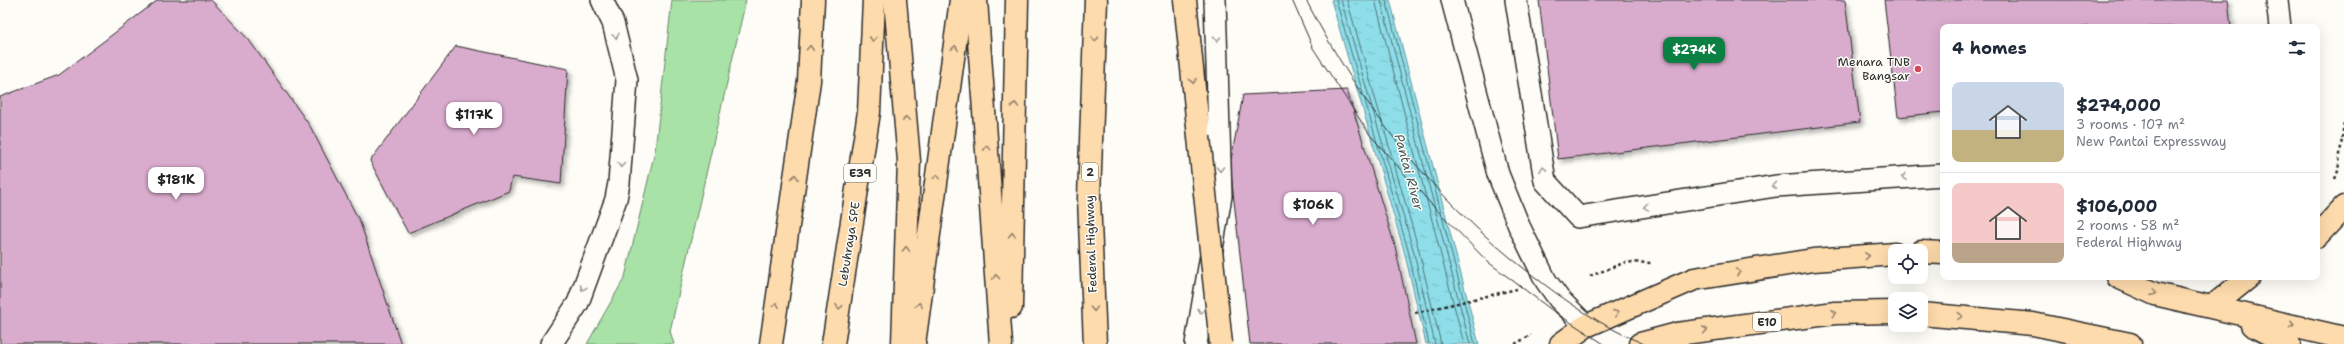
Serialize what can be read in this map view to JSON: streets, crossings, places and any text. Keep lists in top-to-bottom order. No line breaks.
{"streets":{"highway":["2","E39","Lebuhraya SPE","Federal Highway","E10"]},"water":["Pantai River"],"places":["Menara TNB Bangsar"],"page":{"heading":"4 homes","price":["$274K","$117K","$181K","$106K"],"list":[{"name":"$274,000","note":"3 rooms · 107 m² · New Pantai Expressway"},{"name":"$106,000","note":"2 rooms · 58 m² · Federal Highway"}]}}
